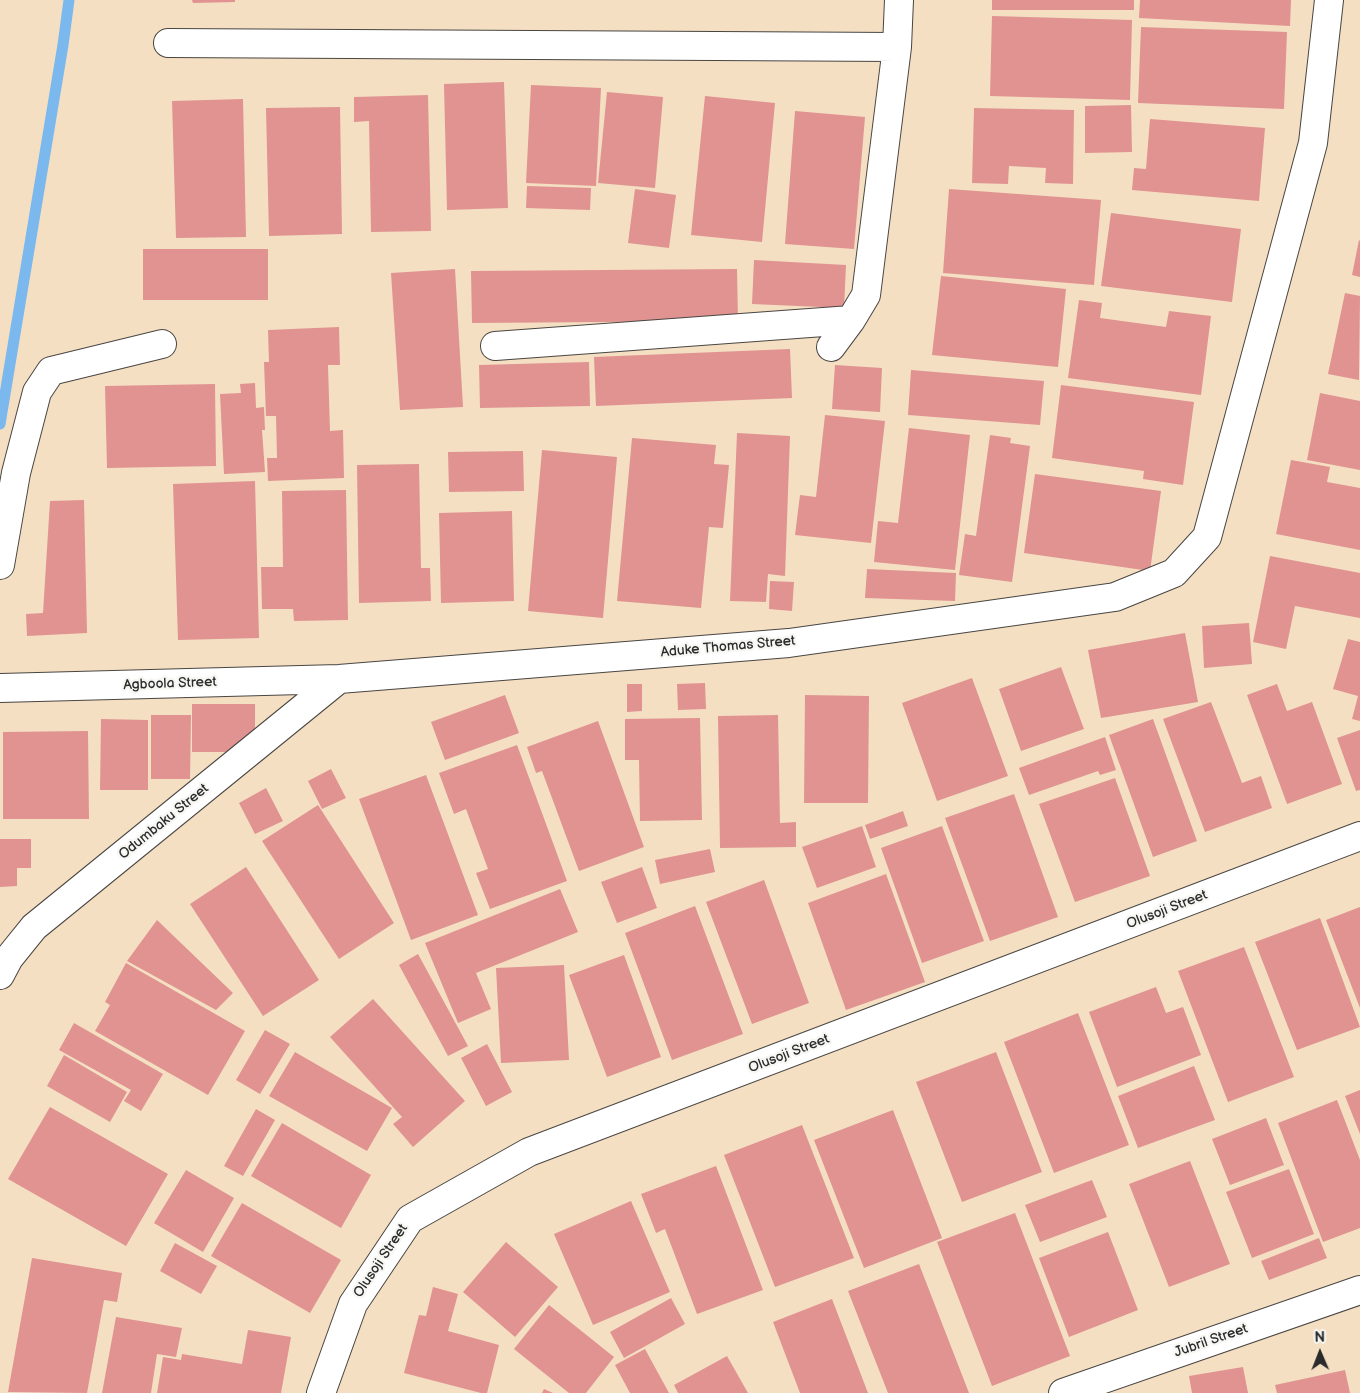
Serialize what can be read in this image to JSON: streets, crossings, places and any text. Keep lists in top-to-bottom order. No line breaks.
{"streets":{"street":["Aduke Thomas Street","Agboola Street","Odumbaku Street","Olusoji Street","Jubril Street"]},"crossings":[["Aduke Thomas Street","Agboola Street"],["Aduke Thomas Street","Odumbaku Street"],["Agboola Street","Odumbaku Street"]],"north":"top"}
